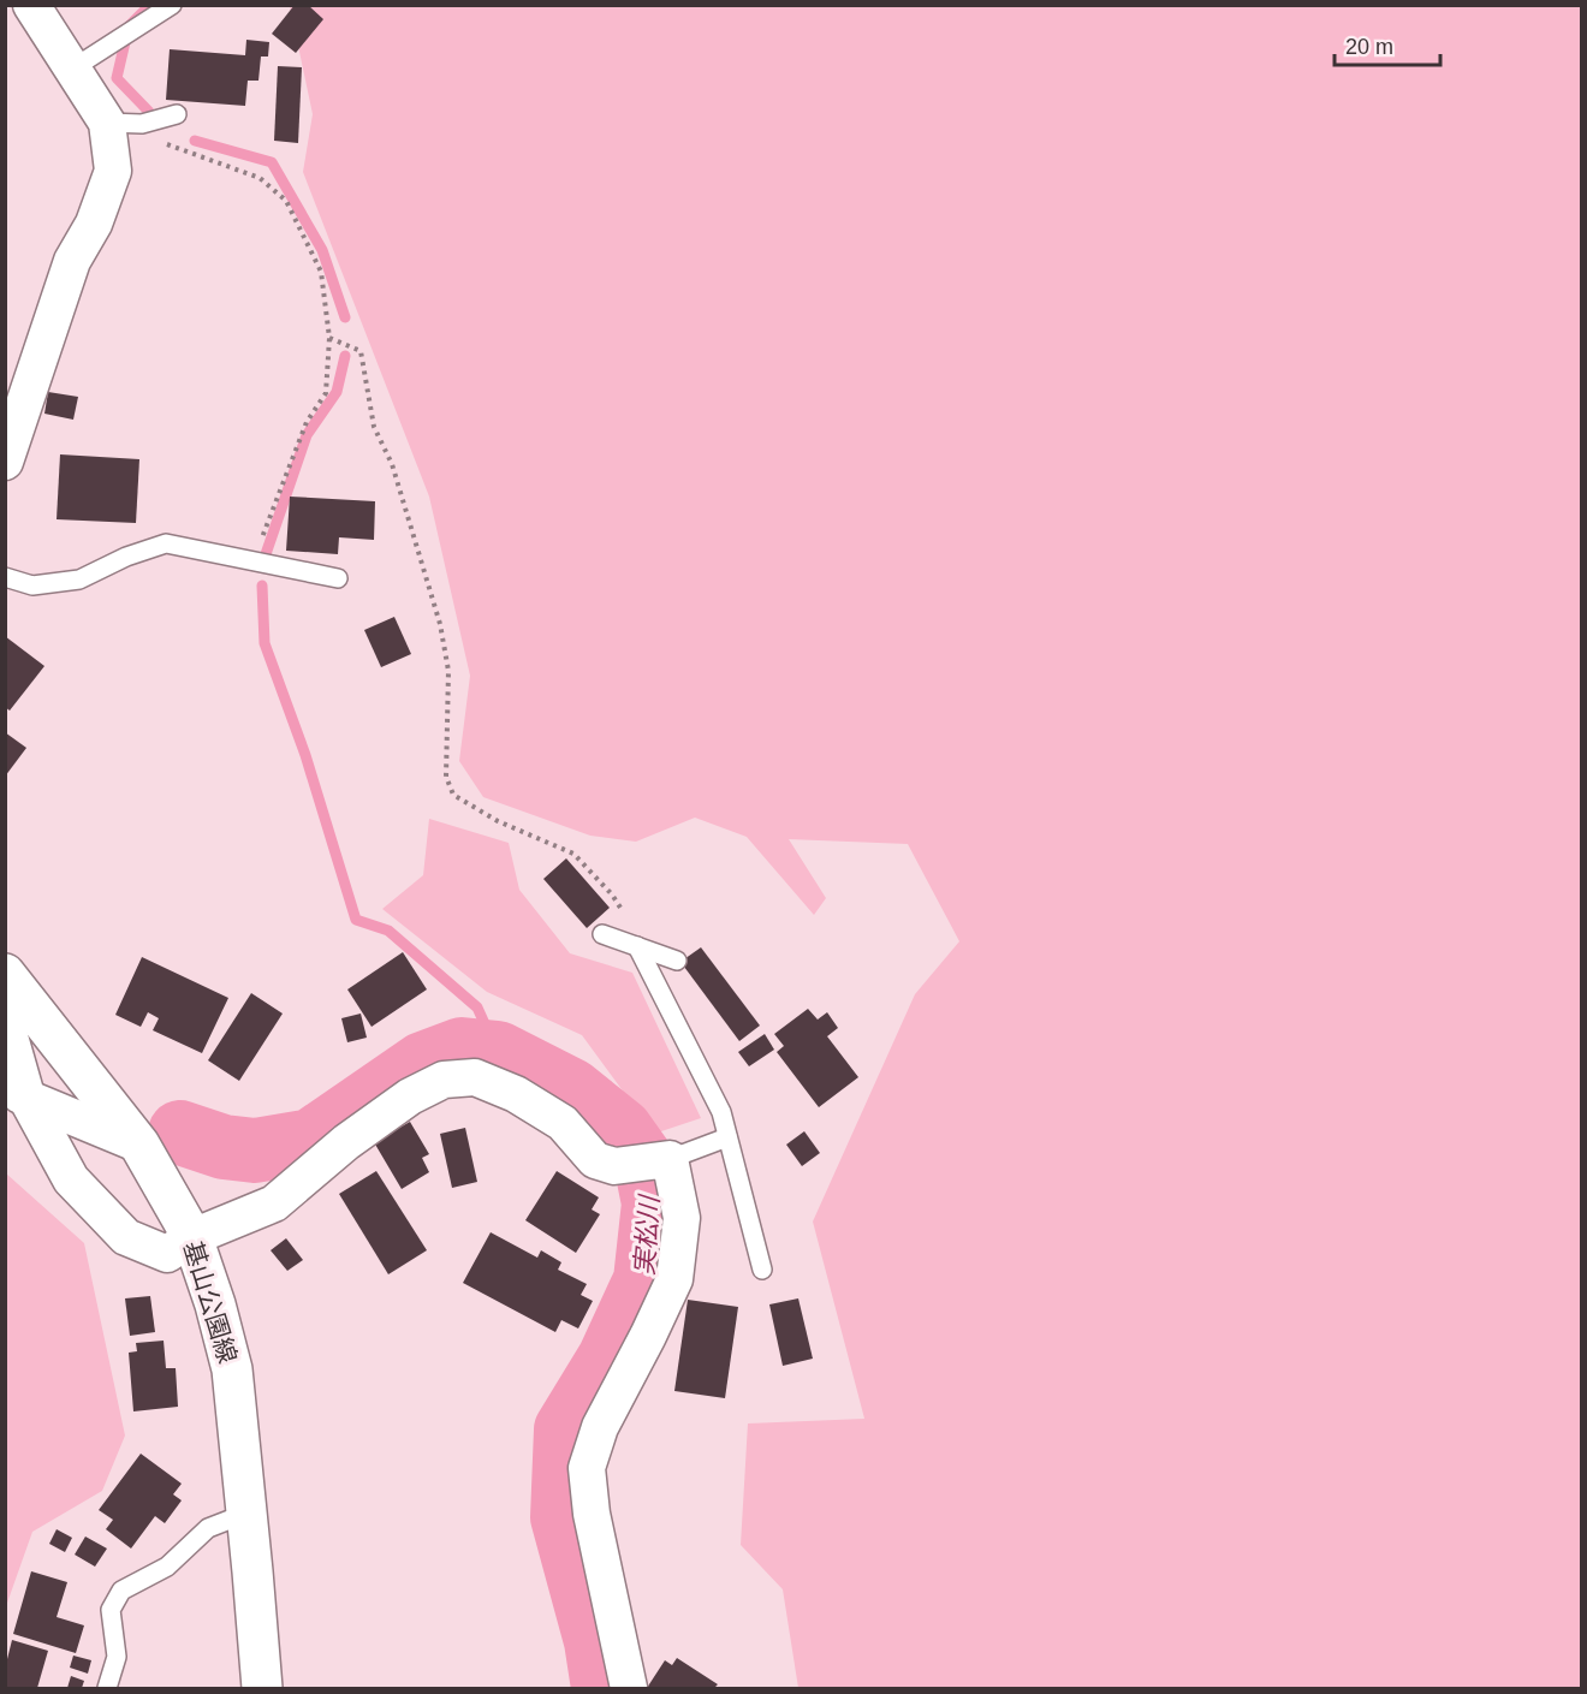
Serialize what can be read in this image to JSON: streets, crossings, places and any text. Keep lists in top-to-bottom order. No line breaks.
{"streets":{"main road":["基山公園線"]},"water":["実松川"],"scale_bar":"20 m"}
